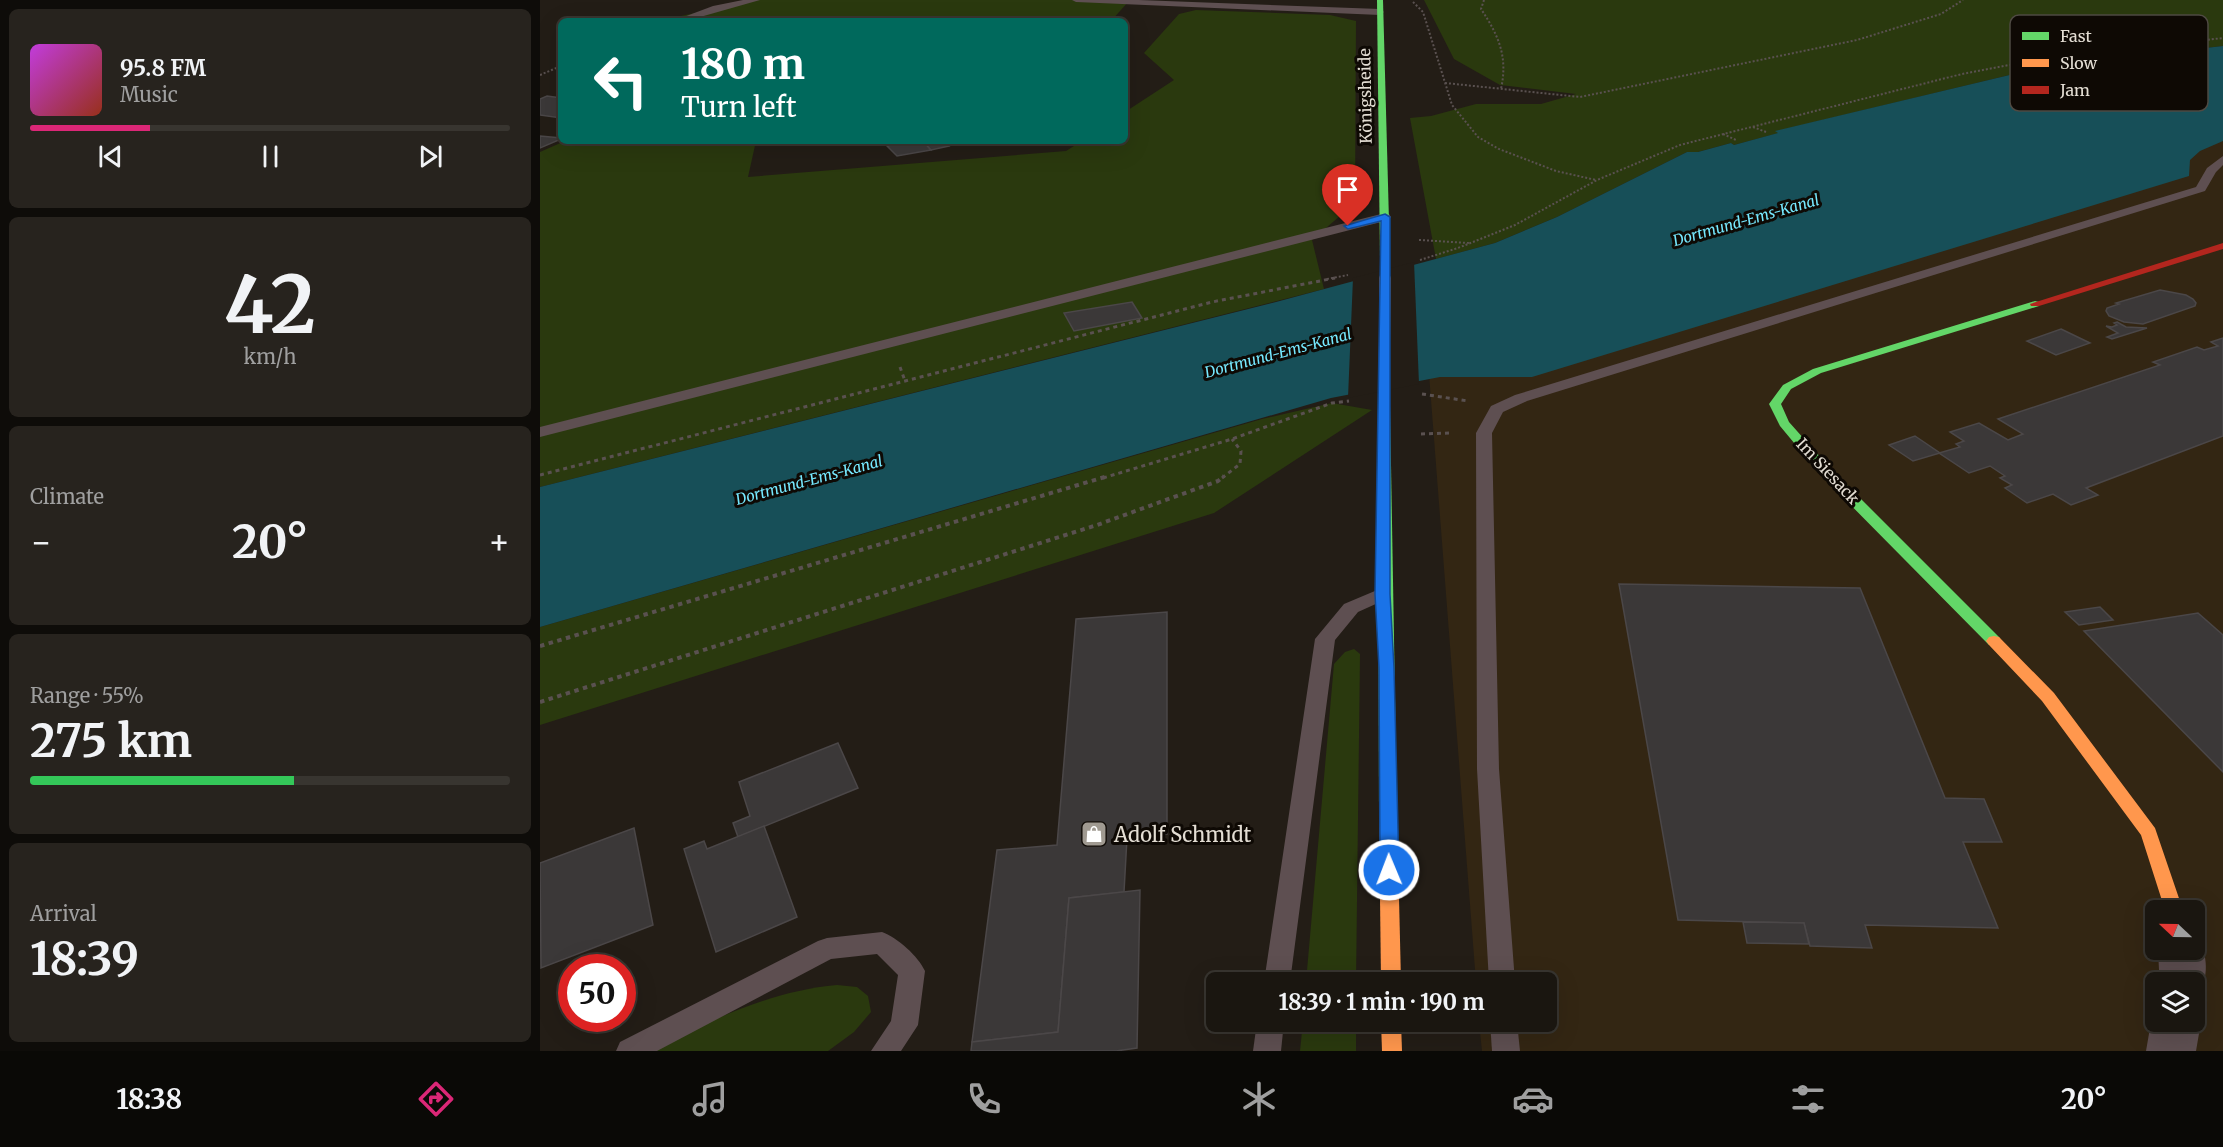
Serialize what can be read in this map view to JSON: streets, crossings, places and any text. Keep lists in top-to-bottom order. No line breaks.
{"streets":{"main road":["Königsheide","Im Siesack"]},"water":["Dortmund-Ems-Kanal"],"places":{"shop":["Adolf Schmidt"]},"legend":["Fast","Slow","Jam"],"north":"left","page":{"turn":["180 m","Turn left"],"song":["95.8 FM","Music"],"tile":[["42","km/h"],"Climate",["Range · 55%","275 km"],["Arrival","18:39"]],"heat":["−","20°","+"],"limit":"50","trip":"18:39 · 1 min · 190 m","tabs":["18:38","20°"]}}
